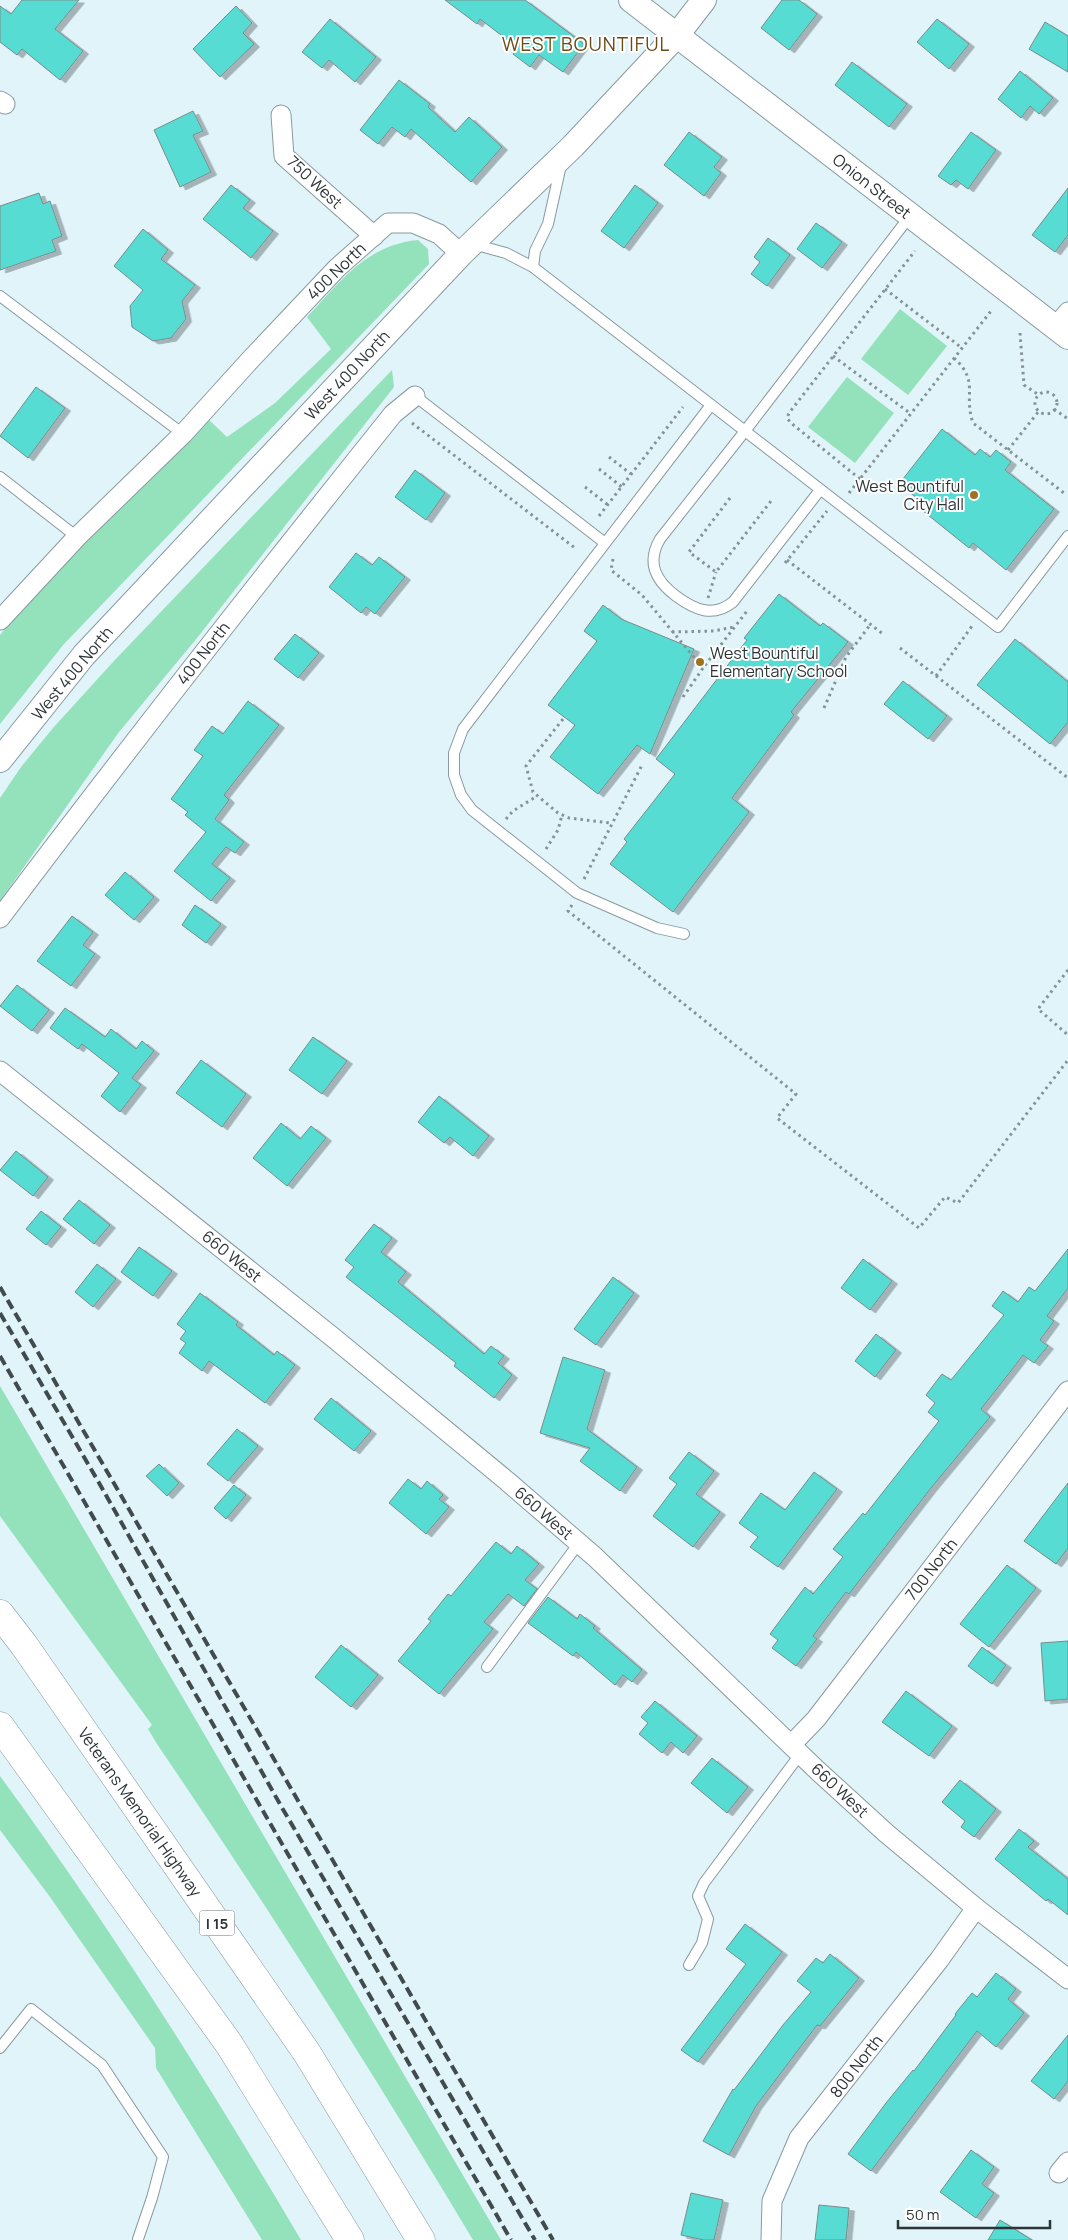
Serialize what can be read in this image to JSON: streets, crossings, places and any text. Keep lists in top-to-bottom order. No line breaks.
{"streets":{"highway":["Veterans Memorial Highway","I 15"],"street":["750 West","Onion Street","400 North","West 400 North","660 West","700 North","800 North"]},"crossings":[["750 West","400 North"],["Onion Street","West 400 North"],["400 North","West 400 North"],["660 West","700 North"],["660 West","800 North"]],"districts":["WEST BOUNTIFUL"],"places":["West Bountiful City Hall","West Bountiful Elementary School"],"scale_bar":"50 m"}
